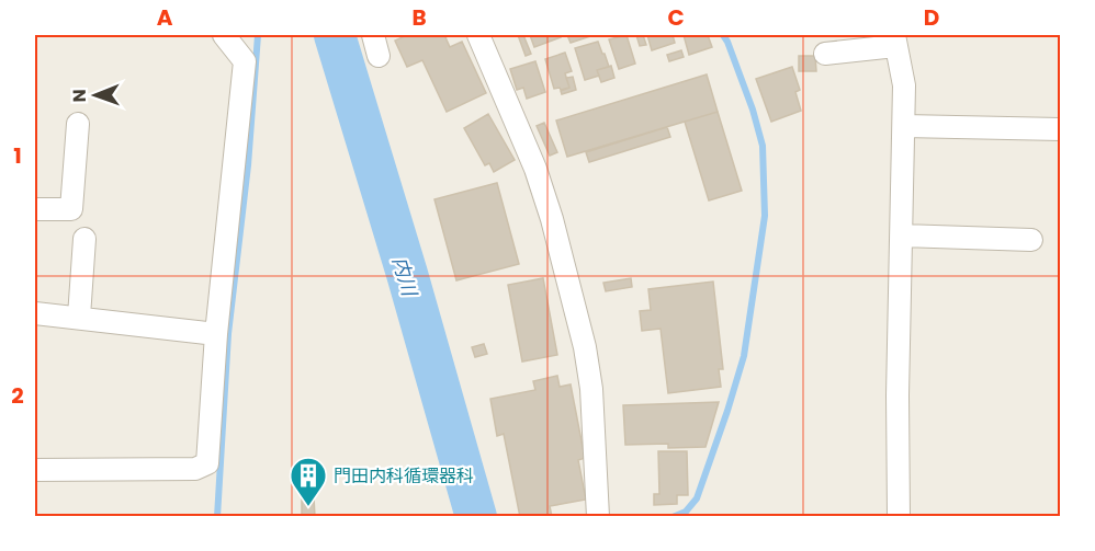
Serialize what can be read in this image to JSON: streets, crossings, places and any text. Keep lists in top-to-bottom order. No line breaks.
{"water":["内川"],"places":{"building":["門田内科循環器科"]},"north":"left","grid":{"columns":["A","B","C","D"],"rows":["1","2"]}}
